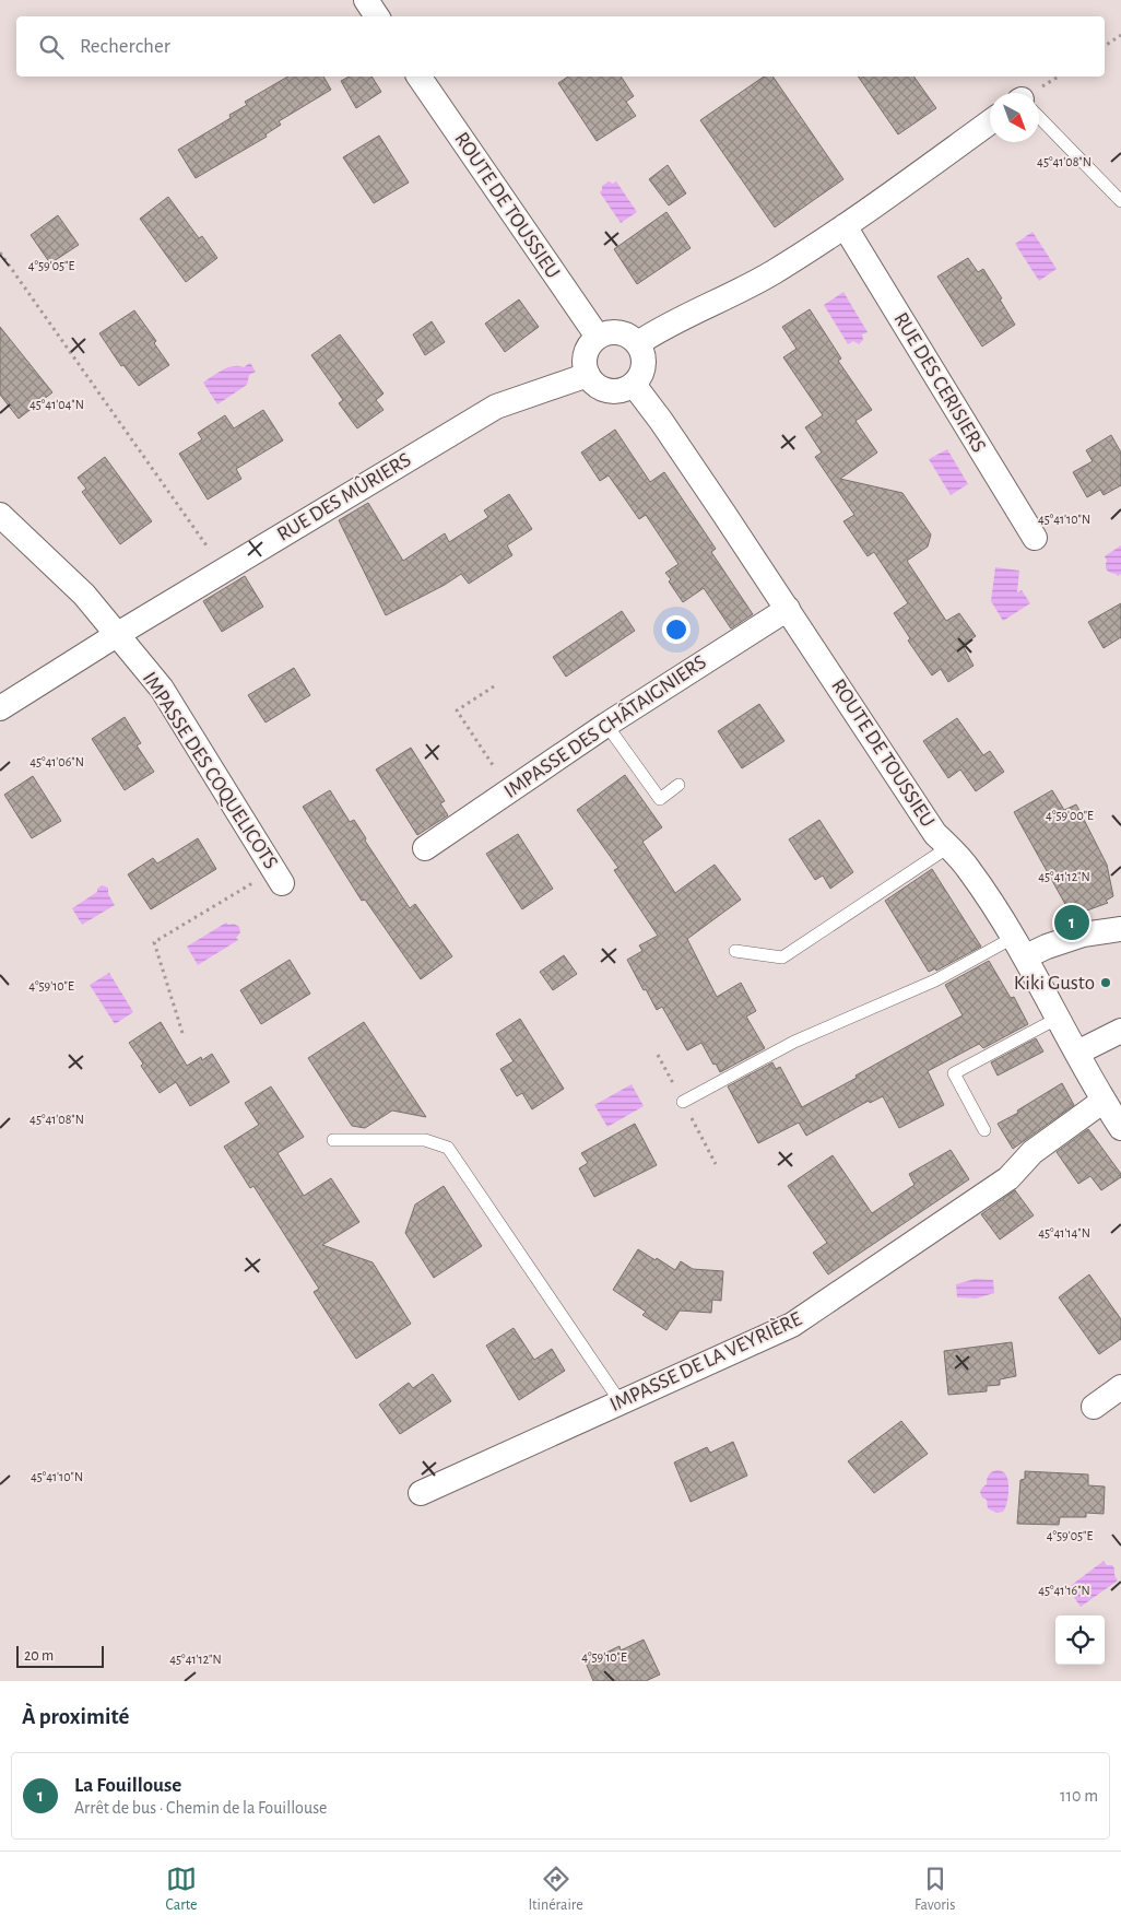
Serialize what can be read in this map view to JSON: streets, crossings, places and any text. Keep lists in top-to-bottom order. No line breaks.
{"streets":{"street":["ROUTE DE TOUSSIEU","RUE DES CERISIERS","RUE DES MÛRIERS","IMPASSE DES CHÂTAIGNIERS","IMPASSE DES COQUELICOTS","IMPASSE DE LA VEYRIÈRE"]},"crossings":[["ROUTE DE TOUSSIEU","RUE DES MÛRIERS"],["ROUTE DE TOUSSIEU","IMPASSE DES CHÂTAIGNIERS"],["ROUTE DE TOUSSIEU","IMPASSE DE LA VEYRIÈRE"],["RUE DES MÛRIERS","IMPASSE DES COQUELICOTS"]],"places":["Kiki Gusto"],"scale_bar":"20 m","north":"bottom right","page":{"search":"Rechercher","pins":"1","scale":"20 m","heading":"À proximité","list":[{"mark":"1","name":"La Fouillouse","note":"Arrêt de bus · Chemin de la Fouillouse","value":"110 m"}],"nav":["Carte","Itinéraire","Favoris"]},"coordinates":["45°41'08\"N","4°59'05\"E","45°41'04\"N","45°41'10\"N","45°41'06\"N","4°59'00\"E","45°41'12\"N","4°59'10\"E","45°41'14\"N","45°41'16\"N"]}
